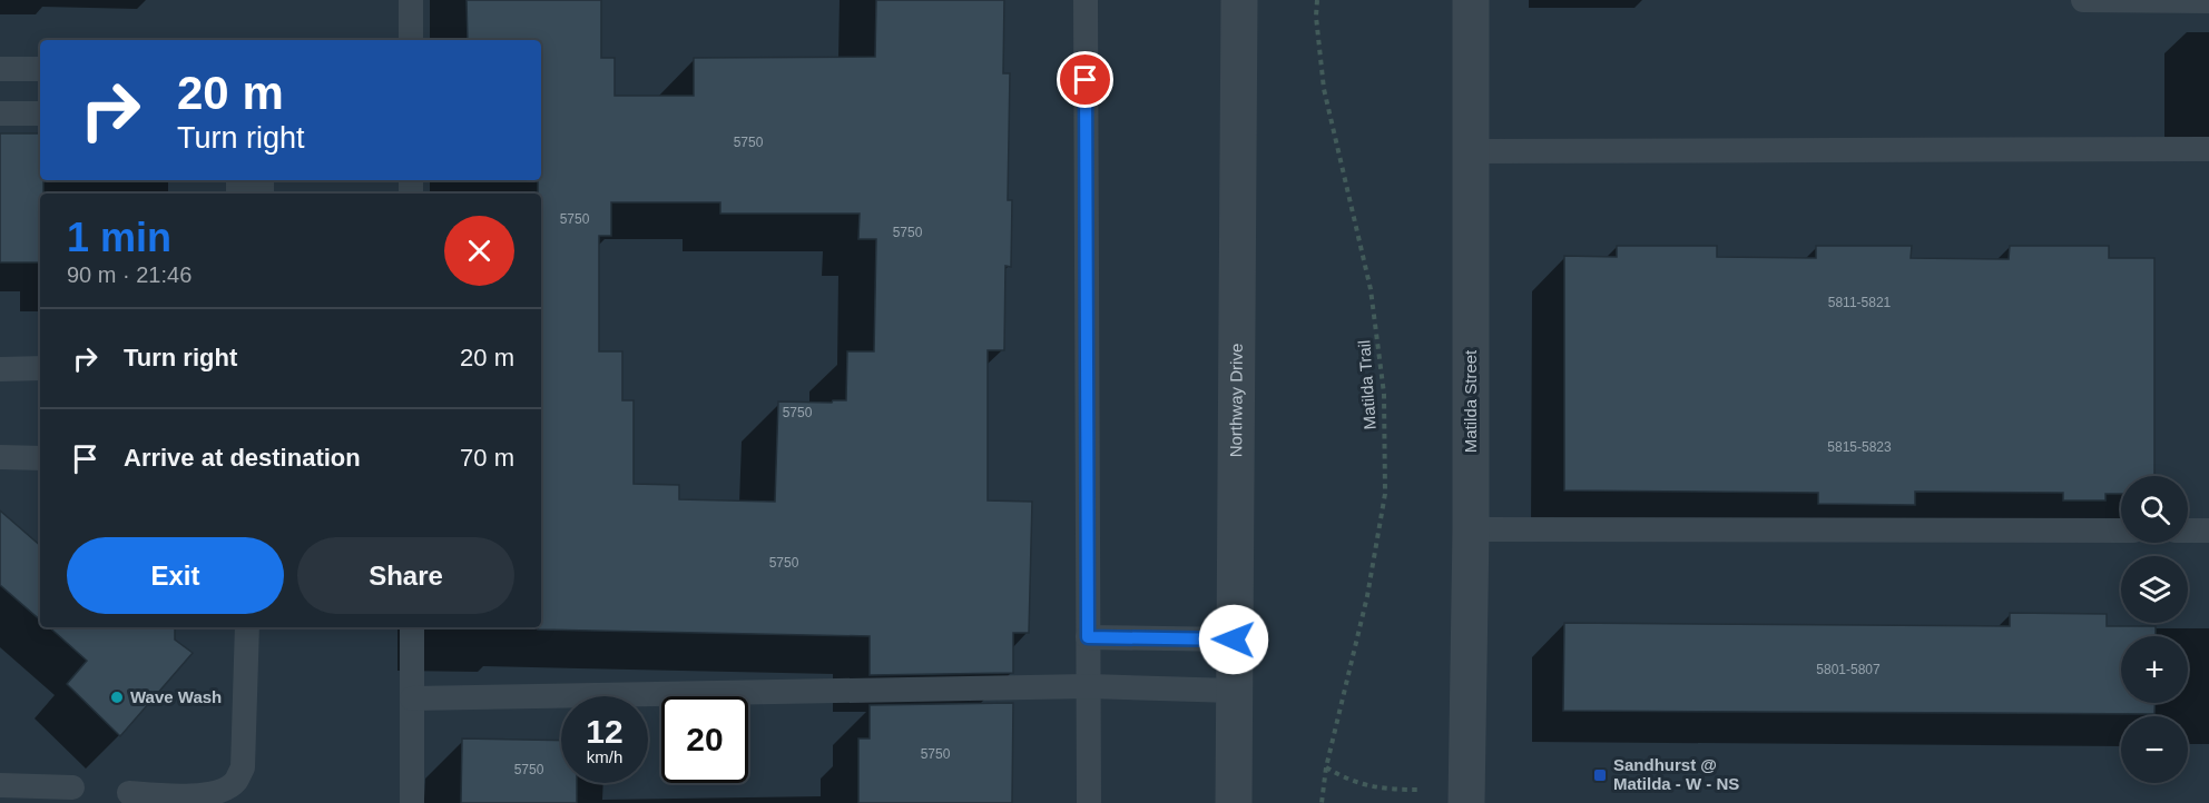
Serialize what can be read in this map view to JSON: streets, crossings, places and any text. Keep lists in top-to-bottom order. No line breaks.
{"streets":{"street":["Northway Drive","Matilda Street"],"path":["Matilda Trail"]},"places":{"other":["Wave Wash"],"transit":["Sandhurst @ Matilda - W - NS"]},"house_numbers":["5750","5750","5750","5811-5821","5750","5815-5823","5750","5801-5807","5750","5750"],"page":{"turn":["20 m","Turn right"],"heading":["1 min","90 m · 21:46"],"list":[{"name":"Turn right","value":"20 m"},{"name":"Arrive at destination","value":"70 m"}],"map_buttons":["+","−"],"buttons":["Exit","Share"],"speed":"12 km/h","limit":"20"}}
